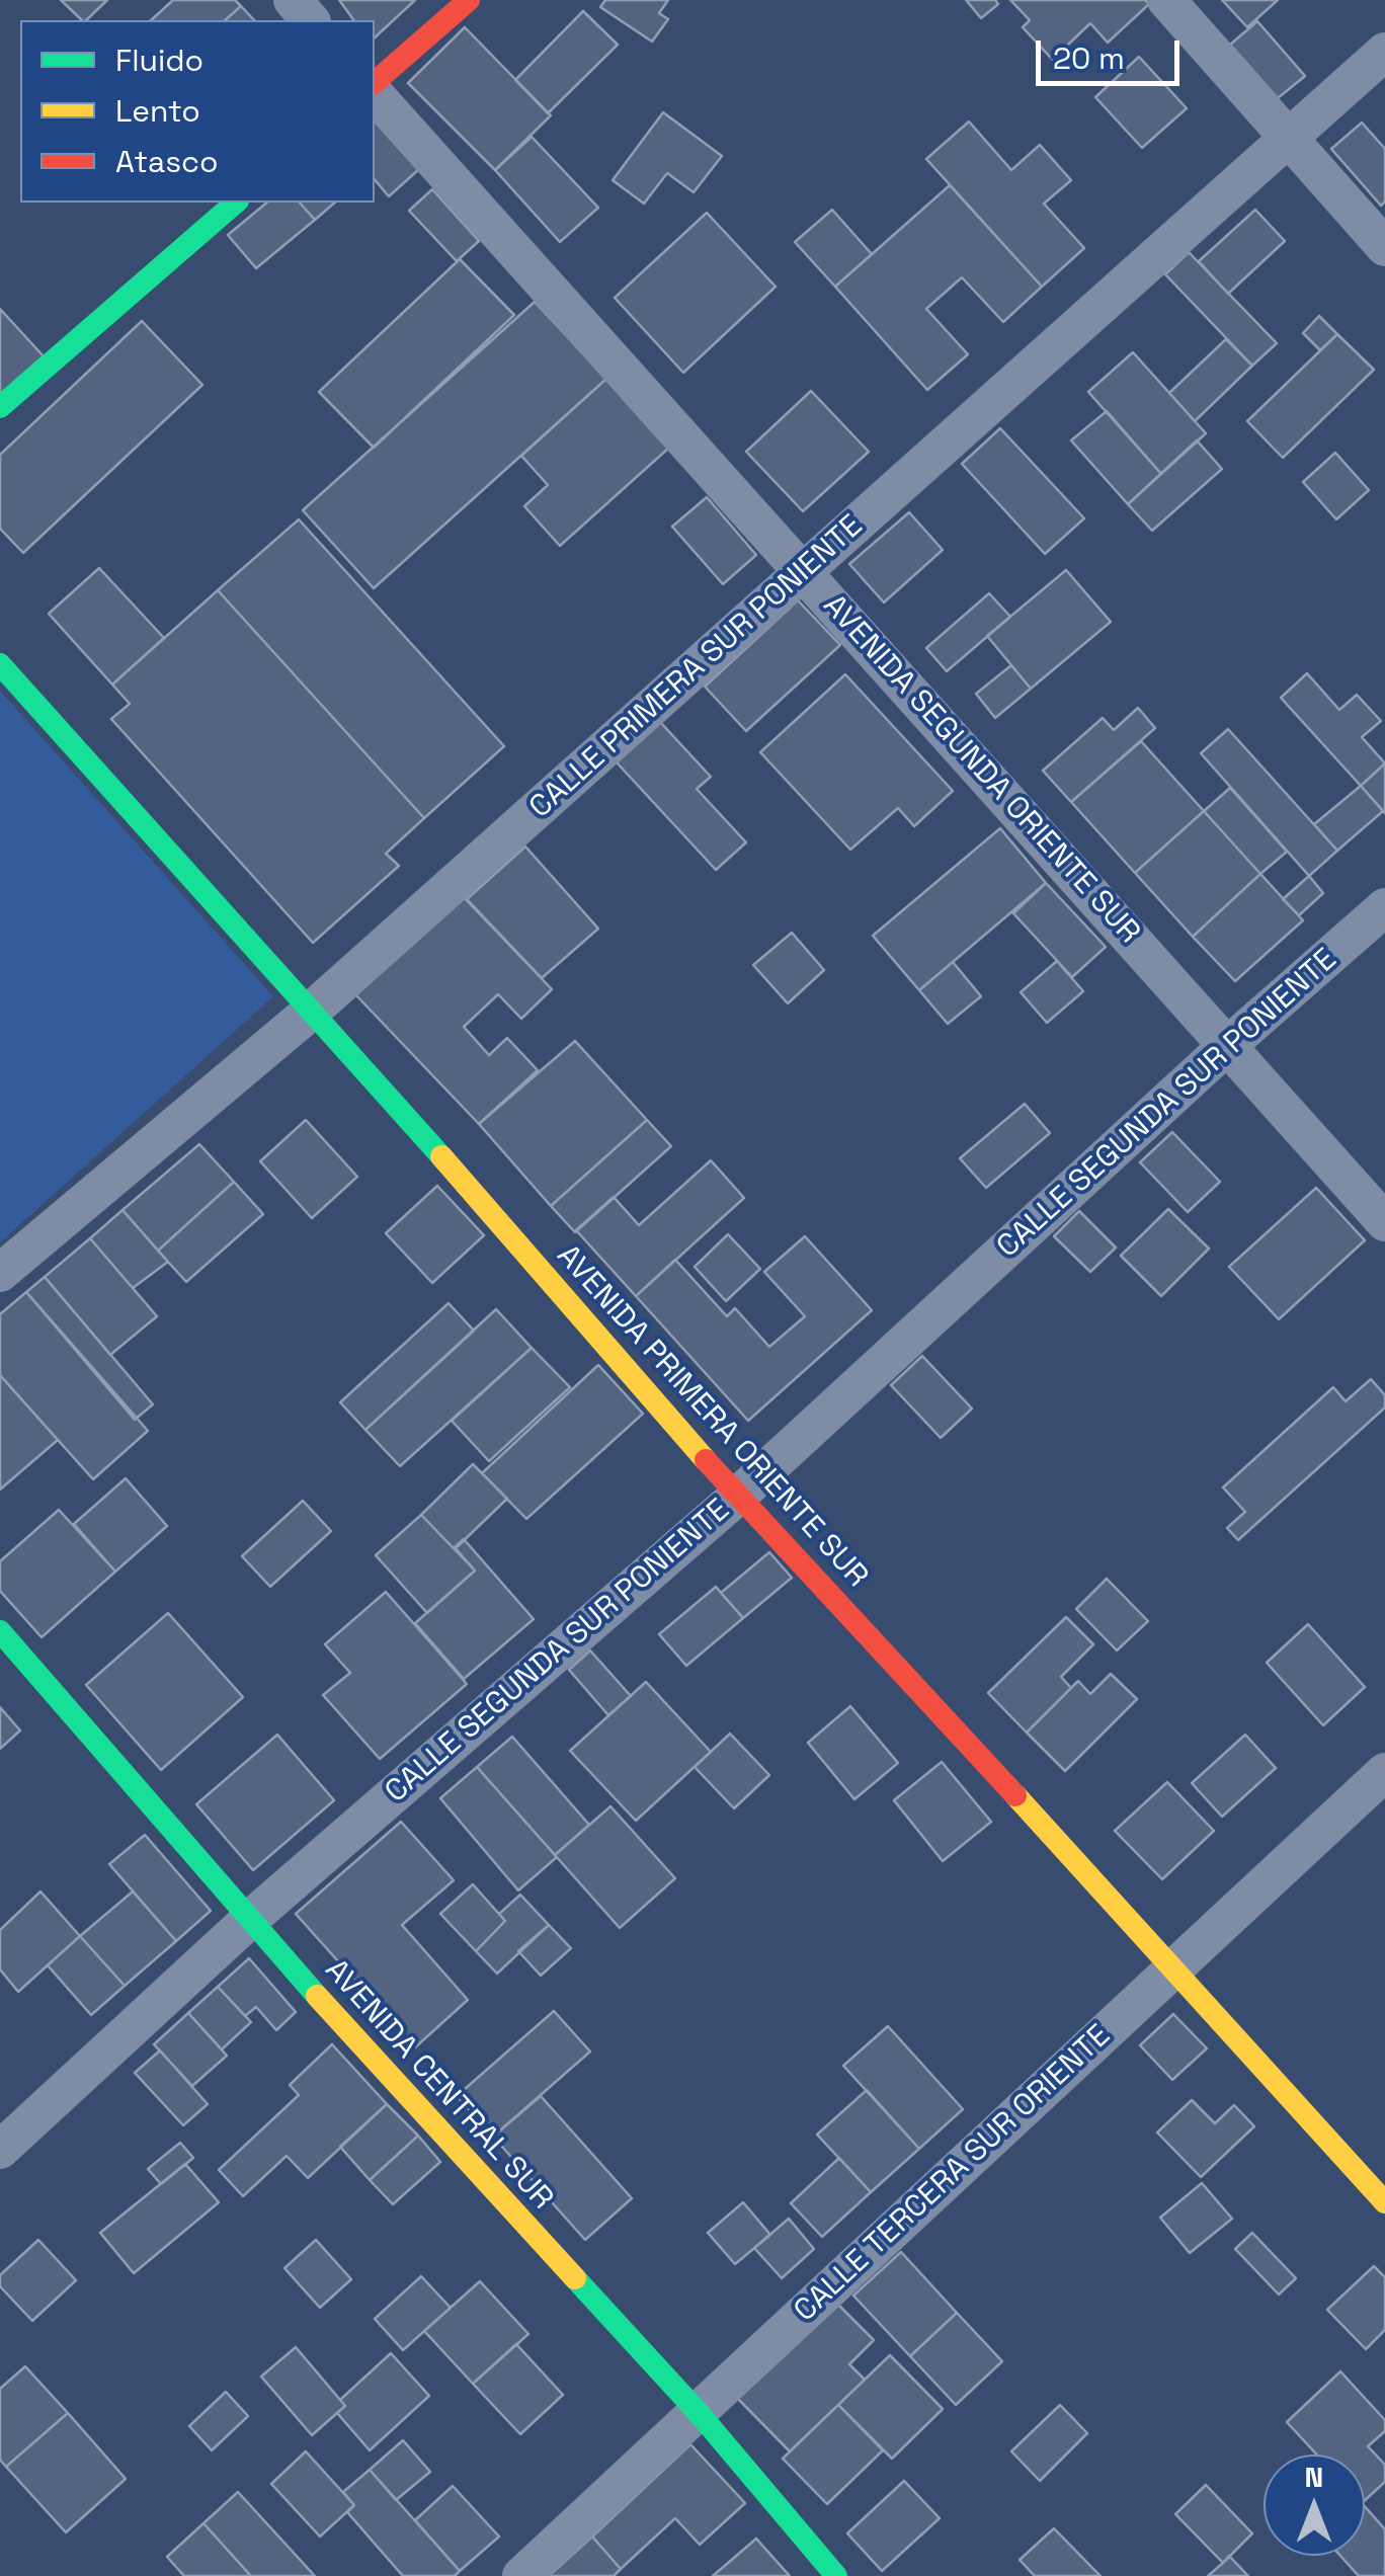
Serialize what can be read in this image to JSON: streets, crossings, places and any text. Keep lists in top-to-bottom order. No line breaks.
{"streets":{"street":["CALLE PRIMERA SUR PONIENTE","AVENIDA SEGUNDA ORIENTE SUR","CALLE SEGUNDA SUR PONIENTE","AVENIDA PRIMERA ORIENTE SUR","AVENIDA CENTRAL SUR","CALLE TERCERA SUR ORIENTE"]},"crossings":[["CALLE PRIMERA SUR PONIENTE","AVENIDA SEGUNDA ORIENTE SUR"],["CALLE PRIMERA SUR PONIENTE","AVENIDA PRIMERA ORIENTE SUR"],["AVENIDA SEGUNDA ORIENTE SUR","CALLE SEGUNDA SUR PONIENTE"],["CALLE SEGUNDA SUR PONIENTE","AVENIDA PRIMERA ORIENTE SUR"],["CALLE SEGUNDA SUR PONIENTE","AVENIDA CENTRAL SUR"],["AVENIDA PRIMERA ORIENTE SUR","CALLE TERCERA SUR ORIENTE"],["AVENIDA CENTRAL SUR","CALLE TERCERA SUR ORIENTE"]],"legend":["Fluido","Lento","Atasco"],"scale_bar":"20 m","north":"top"}
